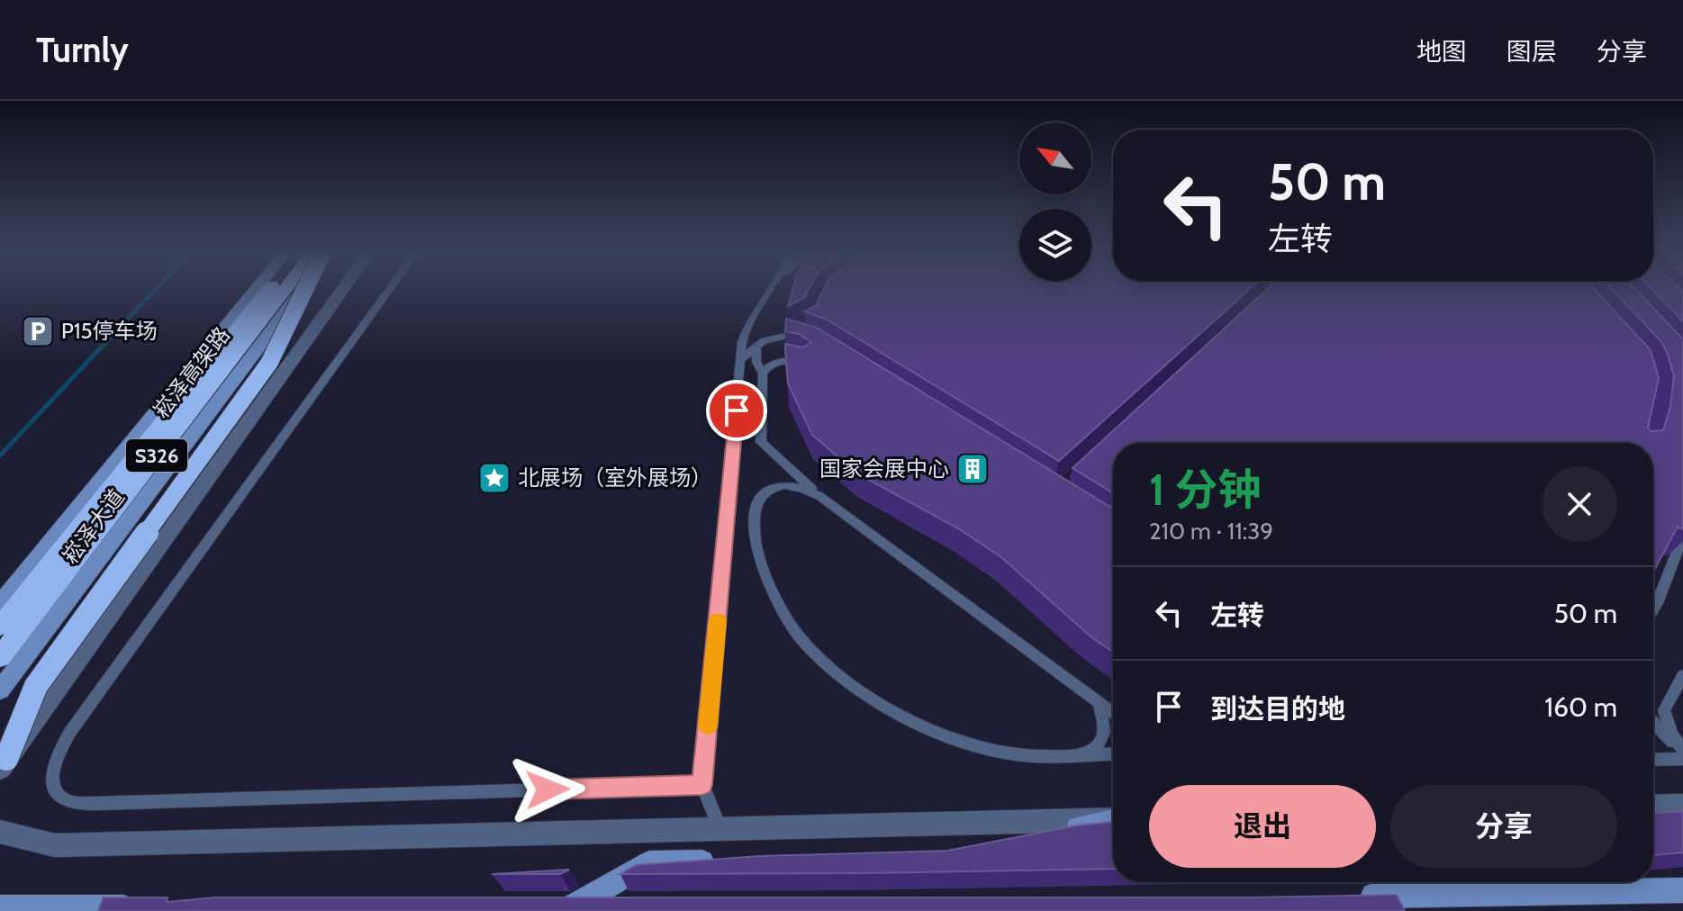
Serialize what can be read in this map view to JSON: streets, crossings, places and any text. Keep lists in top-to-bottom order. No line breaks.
{"streets":{"highway":["崧泽高架路","S326"],"main road":["崧泽大道"]},"places":{"parking":["P15停车场"],"building":["国家会展中心"],"place":["北展场（室外展场）"]},"north":"top left","page":{"header":"Turnly","nav":["地图","图层","分享"],"turn":["50 m","左转"],"heading":["1 分钟","210 m · 11:39"],"list":[{"name":"左转","value":"50 m"},{"name":"到达目的地","value":"160 m"}],"buttons":["退出","分享"]}}
